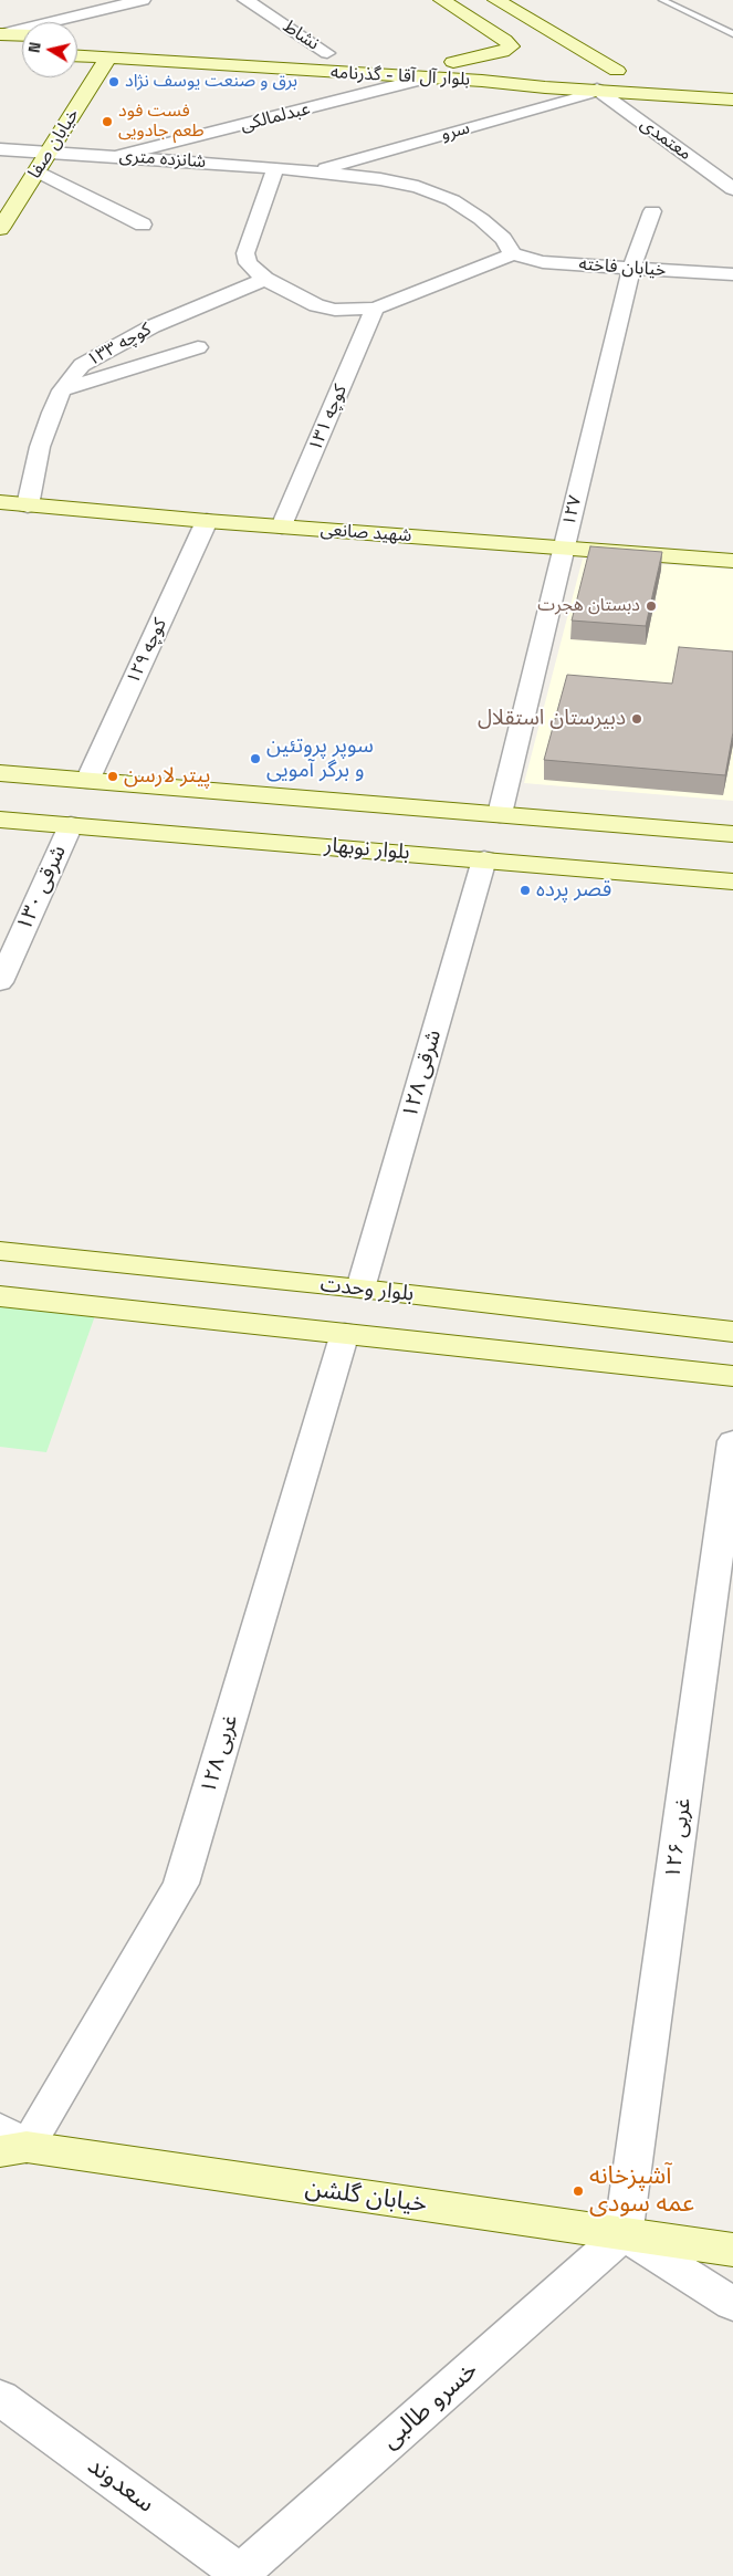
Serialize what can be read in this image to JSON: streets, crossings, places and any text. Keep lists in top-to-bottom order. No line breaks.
{"streets":{"street":["نشاط","بلوار آل آقا - گذرنامه","عبدلمالکی","سرو","معتمدی","خیابان صفا","شانزده متری","خیابان فاخته","کوچه ۱۳۳","کوچه ۱۳۱","۱۲۷","شهید صانعی","کوچه ۱۲۹","بلوار نوبهار","۱۳۰ شرقی","۱۲۸ شرقی","بلوار وحدت","۱۲۸ غربی","۱۲۶ غربی","خیابان گلشن","خسرو طالبی","سعدوند"]},"crossings":[["نشاط","بلوار آل آقا - گذرنامه"],["بلوار آل آقا - گذرنامه","عبدلمالکی"],["بلوار آل آقا - گذرنامه","سرو"],["بلوار آل آقا - گذرنامه","معتمدی"],["بلوار آل آقا - گذرنامه","خیابان صفا"],["عبدلمالکی","شانزده متری"],["سرو","معتمدی"],["سرو","شانزده متری"],["خیابان صفا","شانزده متری"],["شانزده متری","خیابان فاخته"],["خیابان فاخته","۱۲۷"],["کوچه ۱۳۳","شهید صانعی"],["کوچه ۱۳۱","شهید صانعی"],["۱۲۷","شهید صانعی"],["شهید صانعی","کوچه ۱۲۹"],["بلوار نوبهار","۱۳۰ شرقی"],["بلوار نوبهار","۱۲۸ شرقی"],["۱۲۸ شرقی","بلوار وحدت"],["۱۲۸ غربی","خیابان گلشن"],["۱۲۶ غربی","خیابان گلشن"],["۱۲۶ غربی","خسرو طالبی"],["خیابان گلشن","خسرو طالبی"],["خسرو طالبی","سعدوند"]],"places":["برق و صنعت یوسف نژاد","فست فود طعم جادویی","دبستان هجرت","دبیرستان استقلال","سوپر پروتئین و برگر آمویی","پیتر لارسن","قصر پرده","آشپزخانه عمه سودی"],"north":"left"}
